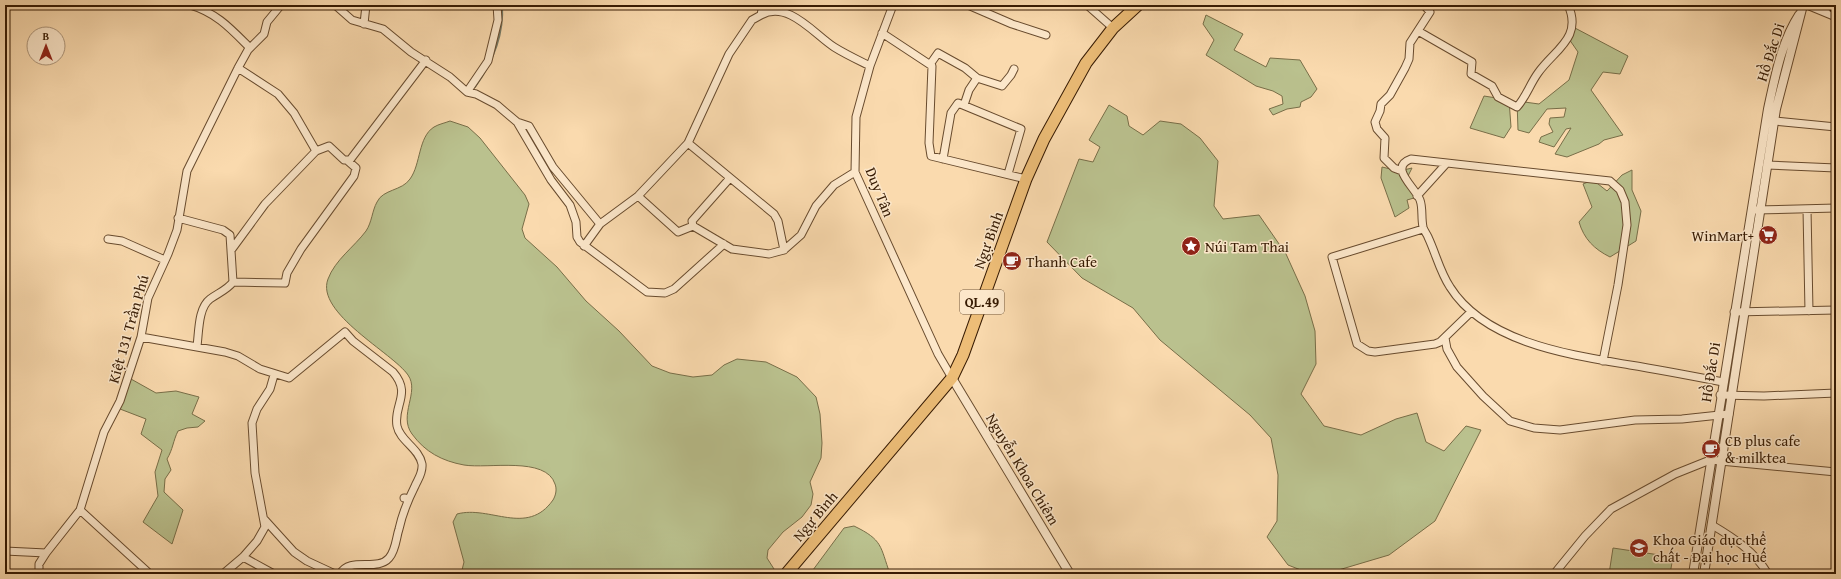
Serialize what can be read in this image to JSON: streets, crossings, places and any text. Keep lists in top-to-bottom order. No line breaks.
{"streets":{"highway":["Ngự Bình","QL.49"],"street":["Hồ Đắc Di","Duy Tân","Kiệt 131 Trần Phú","Nguyễn Khoa Chiêm"]},"crossings":[["Duy Tân","Ngự Bình"],["Duy Tân","Nguyễn Khoa Chiêm"],["Ngự Bình","Nguyễn Khoa Chiêm"]],"places":{"supermarket":["WinMart+"],"place":["Núi Tam Thai"],"cafe":["Thanh Cafe","CB plus cafe & milktea"],"school or university":["Khoa Giáo dục thể chất - Đại học Huế"]},"north":"top"}
